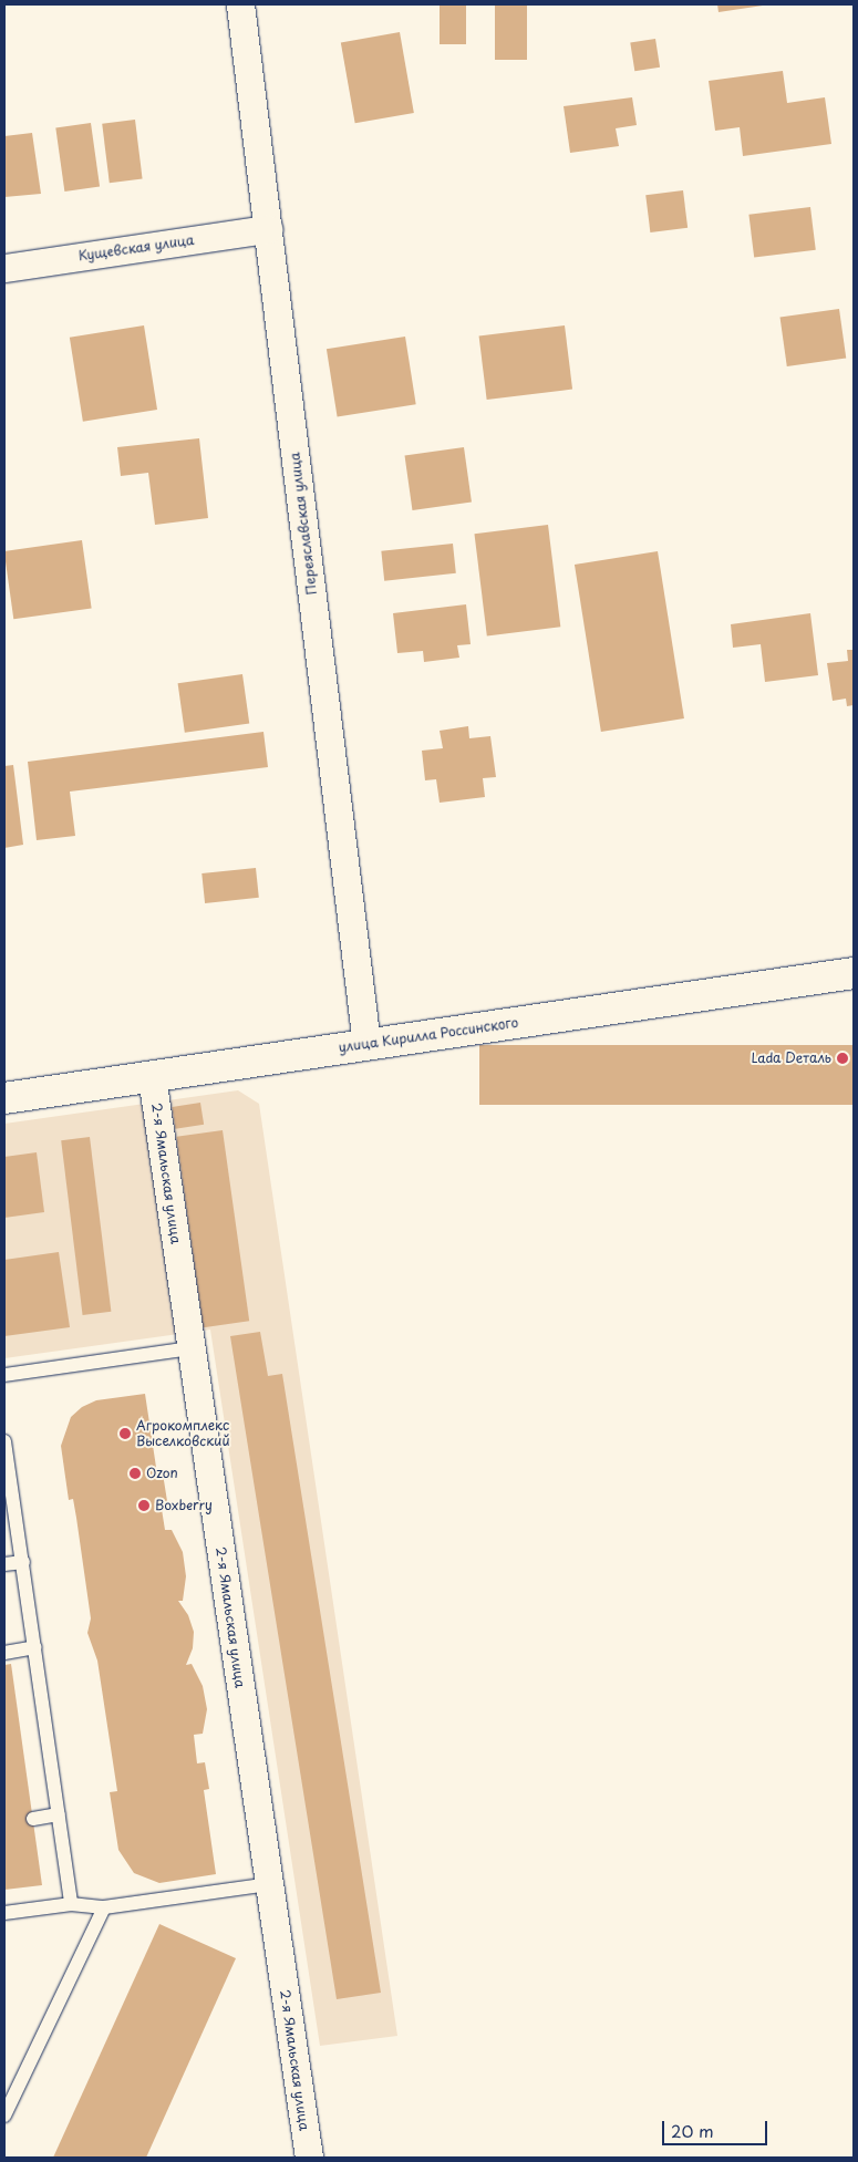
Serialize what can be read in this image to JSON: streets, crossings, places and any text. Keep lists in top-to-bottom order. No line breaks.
{"streets":{"main road":["улица Кирилла Россинского"],"street":["Кущевская улица","Переяславская улица","2-я Ямальская улица"]},"crossings":[["Кущевская улица","Переяславская улица"],["Переяславская улица","улица Кирилла Россинского"],["улица Кирилла Россинского","2-я Ямальская улица"]],"places":["Lada Dеталь","Агрокомплекс Выселковский","Ozon","Boxberry"],"scale_bar":"20 m"}
